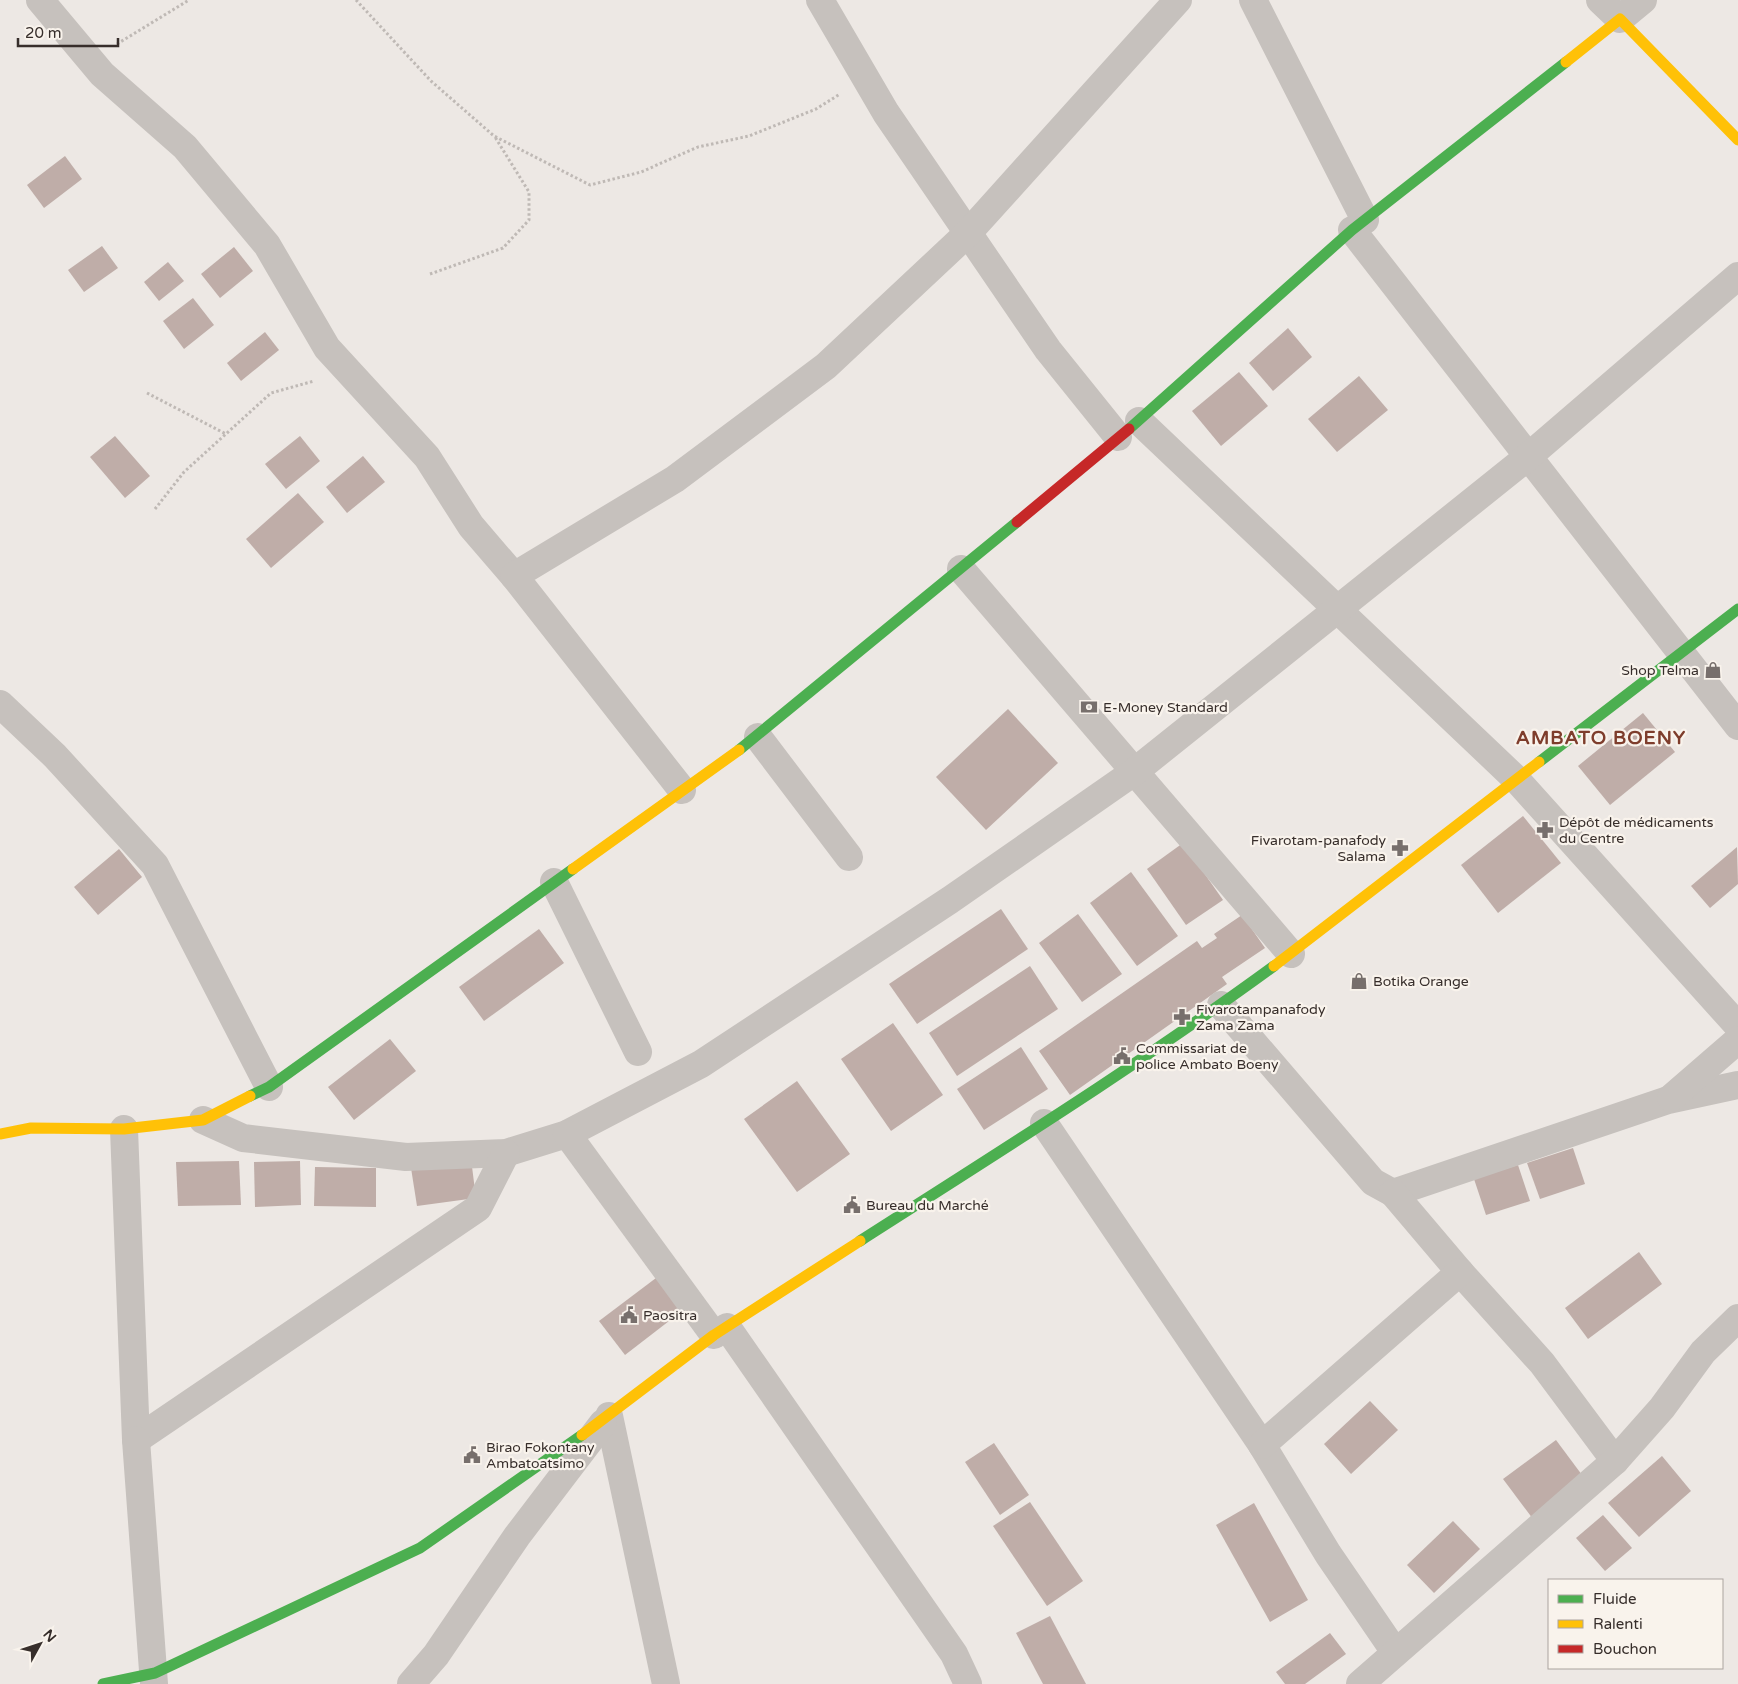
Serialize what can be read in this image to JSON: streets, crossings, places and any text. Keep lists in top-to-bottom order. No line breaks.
{"districts":["AMBATO BOENY"],"places":{"shop":["Shop Telma","Botika Orange"],"bank":["E-Money Standard"],"pharmacy":["Dépôt de médicaments du Centre","Fivarotam-panafody Salama","Fivarotampanafody Zama Zama"],"public building":["Commissariat de police Ambato Boeny","Bureau du Marché","Paositra","Birao Fokontany Ambatoatsimo"]},"legend":["Fluide","Ralenti","Bouchon"],"scale_bar":"20 m","north":"top right"}
